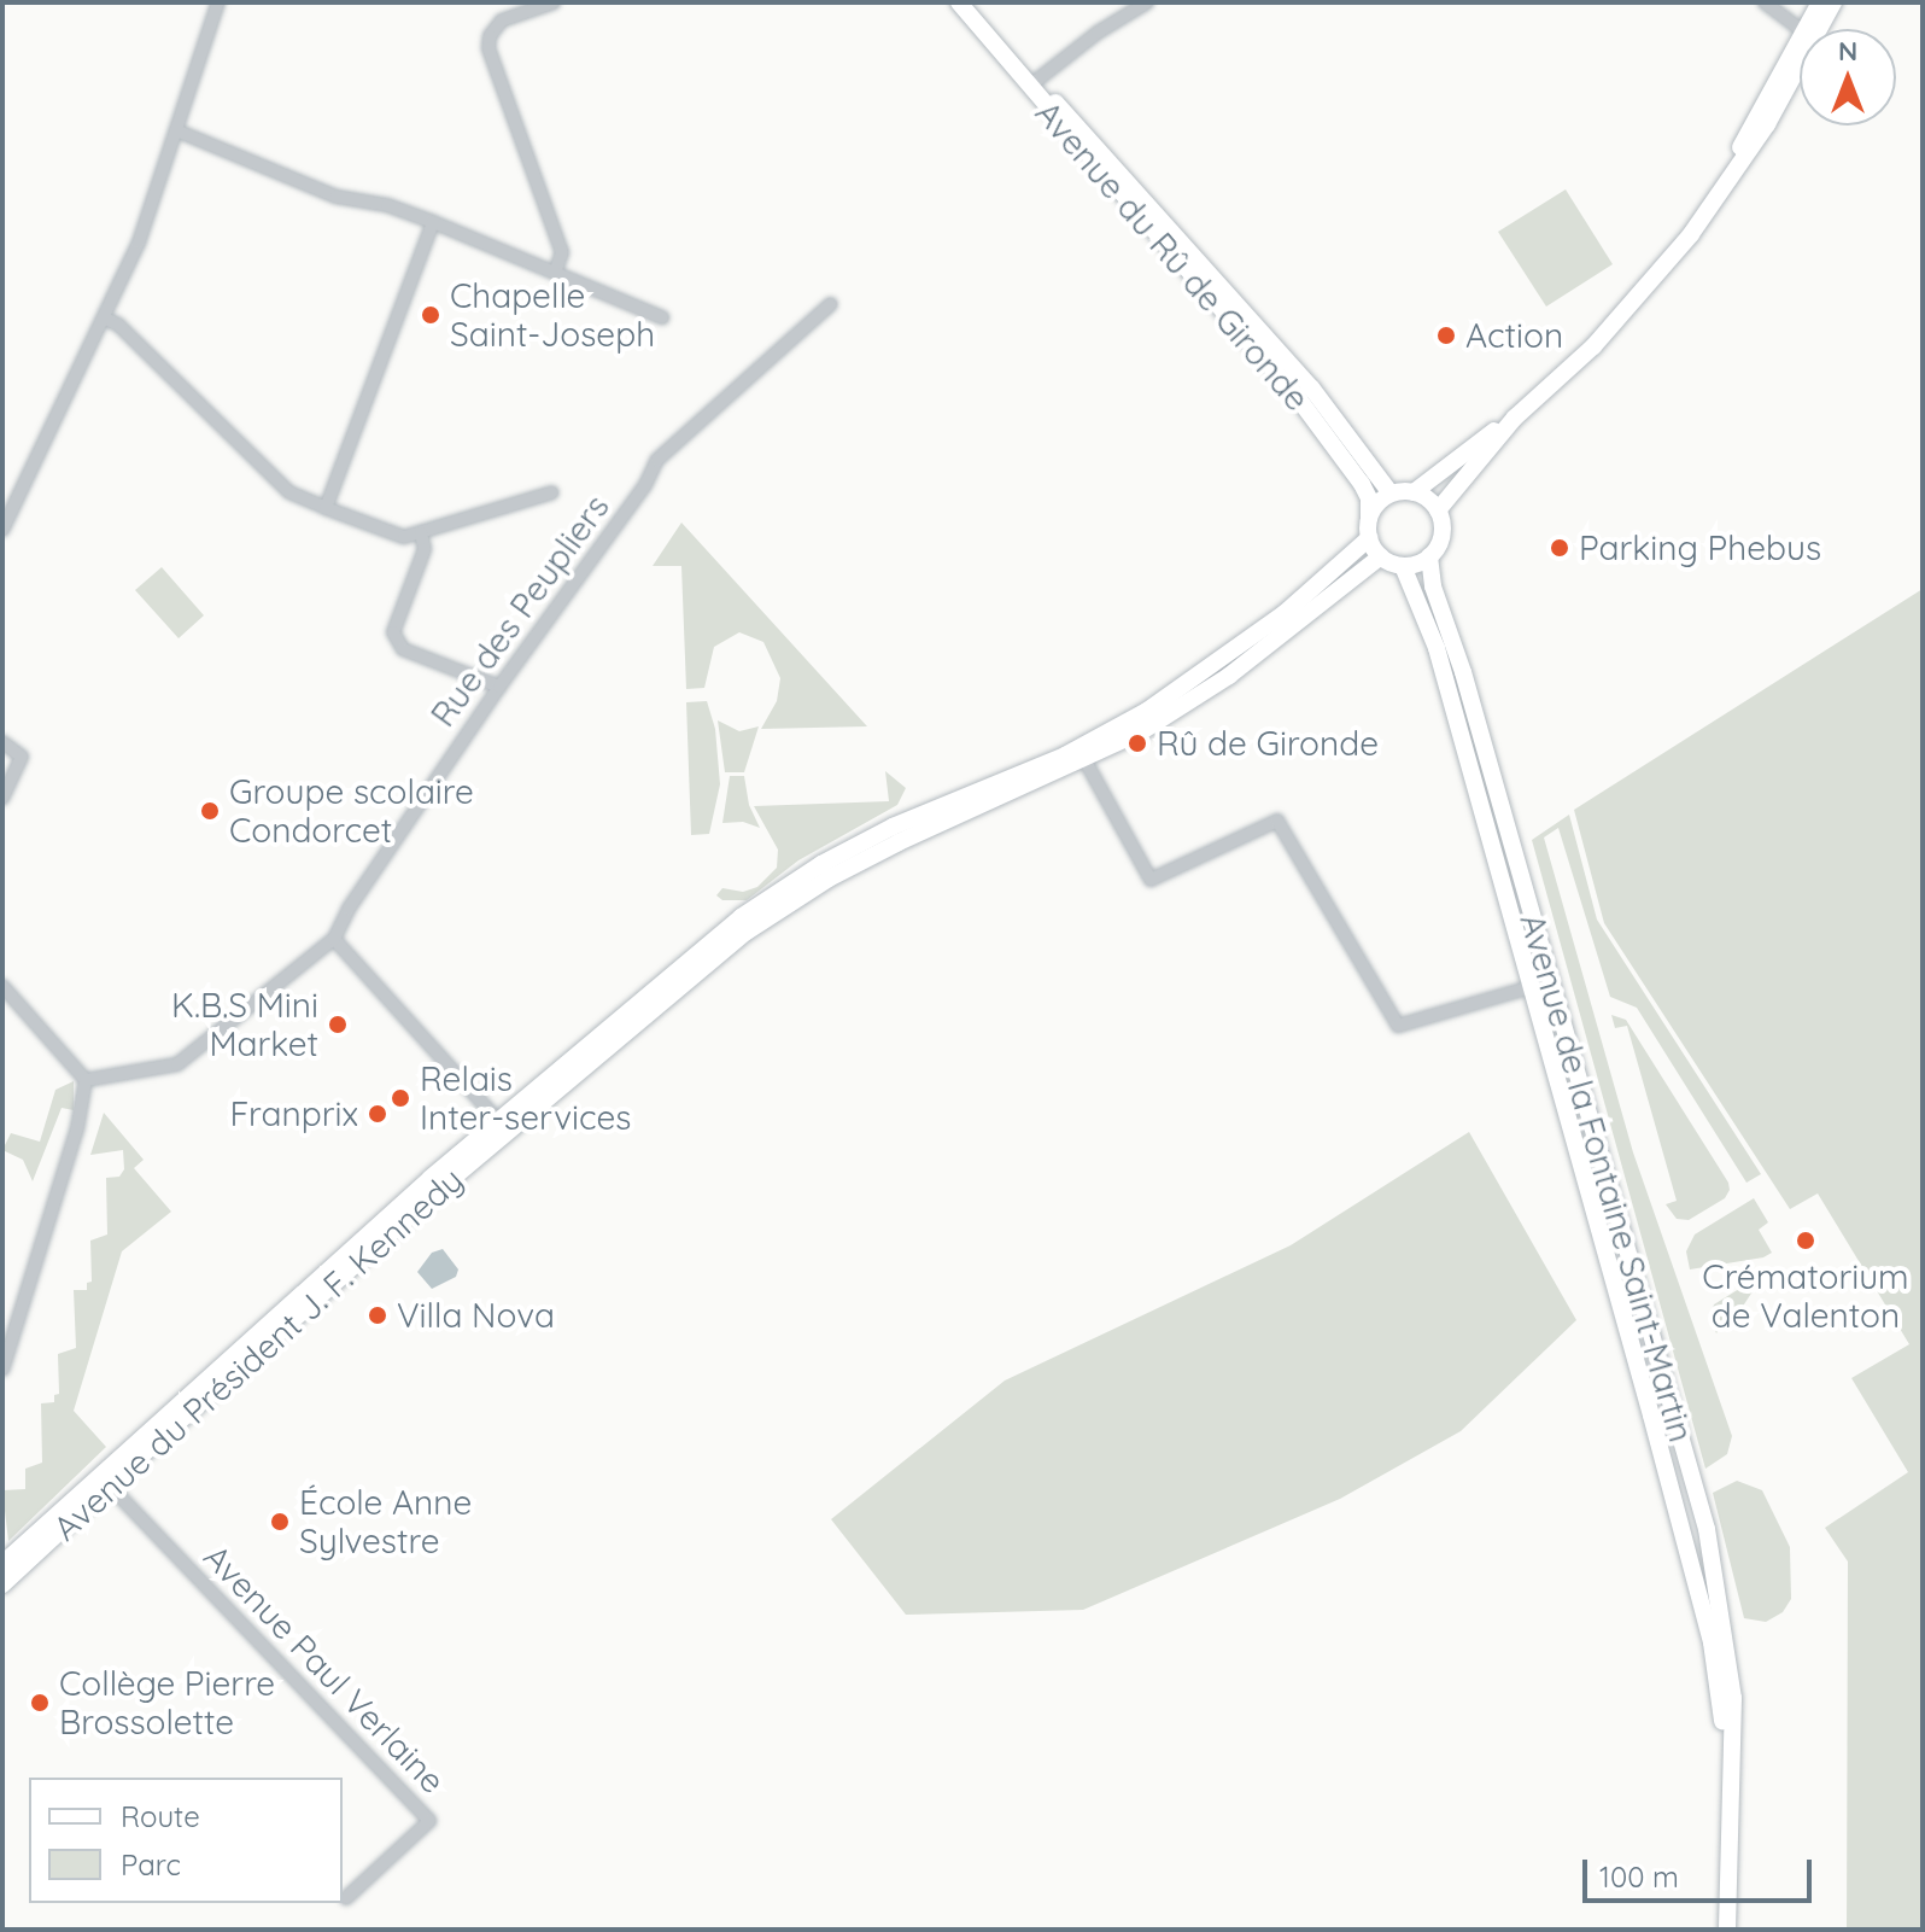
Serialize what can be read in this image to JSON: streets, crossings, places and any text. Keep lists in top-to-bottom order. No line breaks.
{"streets":{"main road":["Avenue du Rû de Gironde","Avenue de la Fontaine Saint-Martin","Avenue du Président J. F. Kennedy"],"street":["Rue des Peupliers","Avenue Paul Verlaine"]},"crossings":[["Avenue du Rû de Gironde","Avenue de la Fontaine Saint-Martin"],["Avenue du Rû de Gironde","Avenue du Président J. F. Kennedy"],["Avenue de la Fontaine Saint-Martin","Avenue du Président J. F. Kennedy"],["Avenue du Président J. F. Kennedy","Avenue Paul Verlaine"]],"places":["Chapelle Saint-Joseph","Action","Parking Phebus","Rû de Gironde","Groupe scolaire Condorcet","K.B.S Mini Market","Relais Inter-services","Franprix","Crématorium de Valenton","Villa Nova","École Anne Sylvestre","Collège Pierre Brossolette"],"legend":["Route","Parc"],"scale_bar":"100 m","north":"top"}
